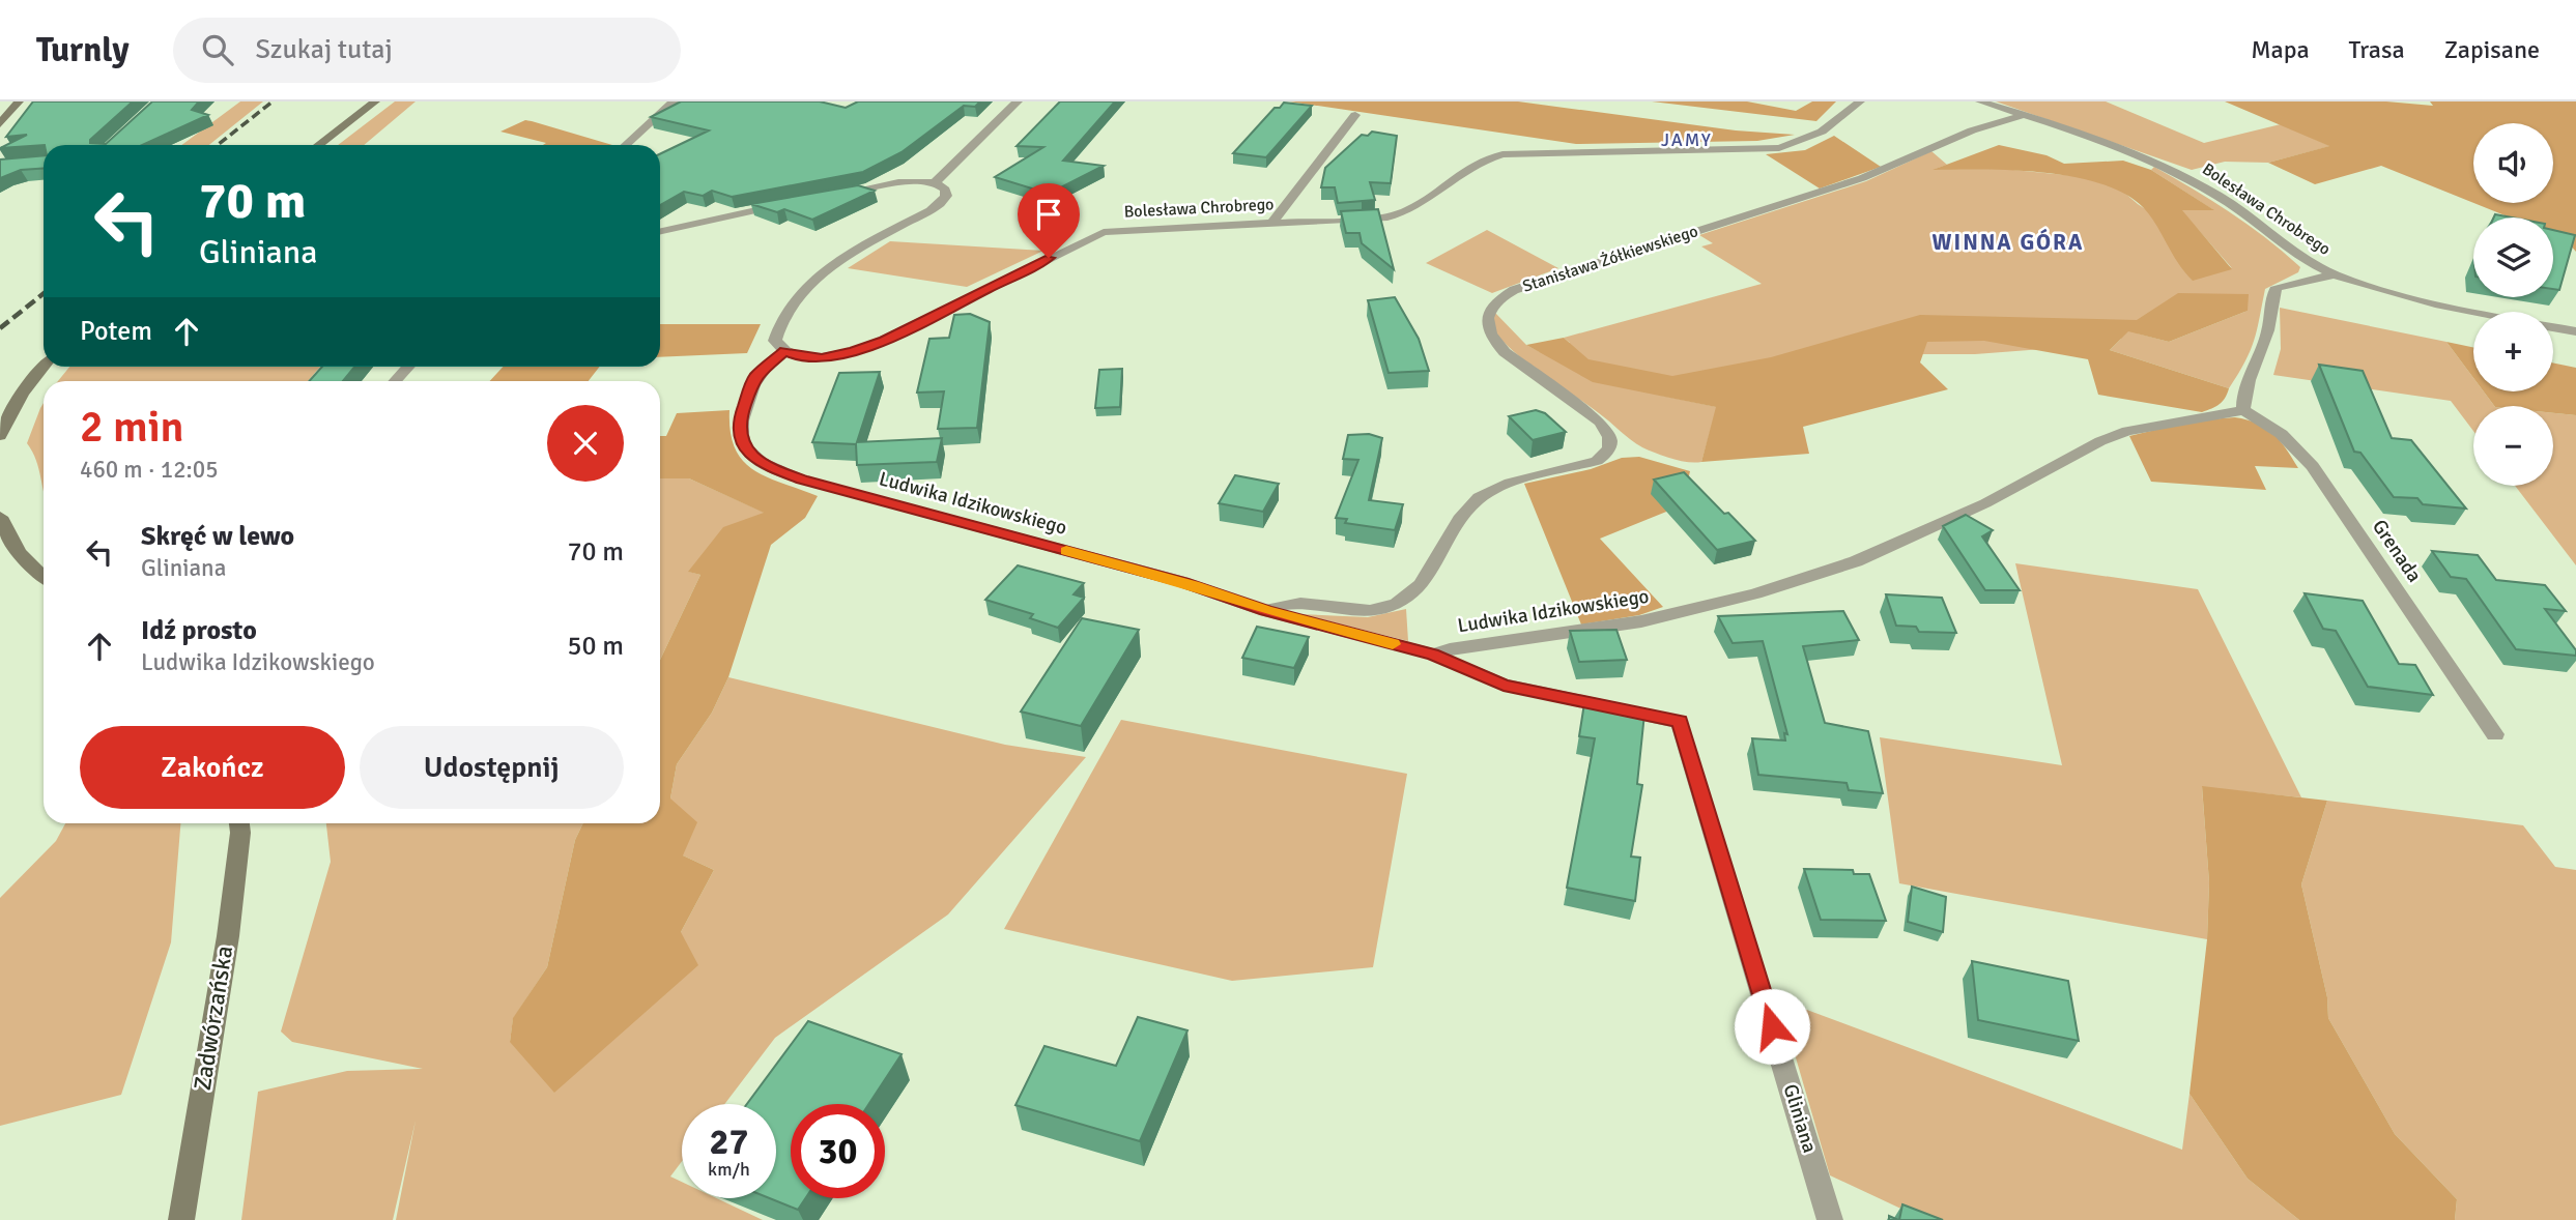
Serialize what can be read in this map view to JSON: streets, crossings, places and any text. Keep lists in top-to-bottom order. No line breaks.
{"streets":{"street":["Bolesława Chrobrego","Stanisława Żółkiewskiego","Ludwika Idzikowskiego","Grenada","Zadwórzańska","Gliniana"]},"crossings":[["Bolesława Chrobrego","Stanisława Żółkiewskiego"],["Bolesława Chrobrego","Ludwika Idzikowskiego"],["Stanisława Żółkiewskiego","Ludwika Idzikowskiego"],["Ludwika Idzikowskiego","Grenada"],["Ludwika Idzikowskiego","Gliniana"]],"districts":["JAMY","WINNA GÓRA"],"page":{"header":"Turnly","search":"Szukaj tutaj","nav":["Mapa","Trasa","Zapisane"],"map_buttons":["+","−"],"turn":["70 m","Gliniana"],"then":"Potem","heading":["2 min","460 m · 12:05"],"list":[{"name":"Skręć w lewo","note":"Gliniana","value":"70 m"},{"name":"Idź prosto","note":"Ludwika Idzikowskiego","value":"50 m"}],"buttons":["Zakończ","Udostępnij"],"speed":"27 km/h","limit":"30"}}
